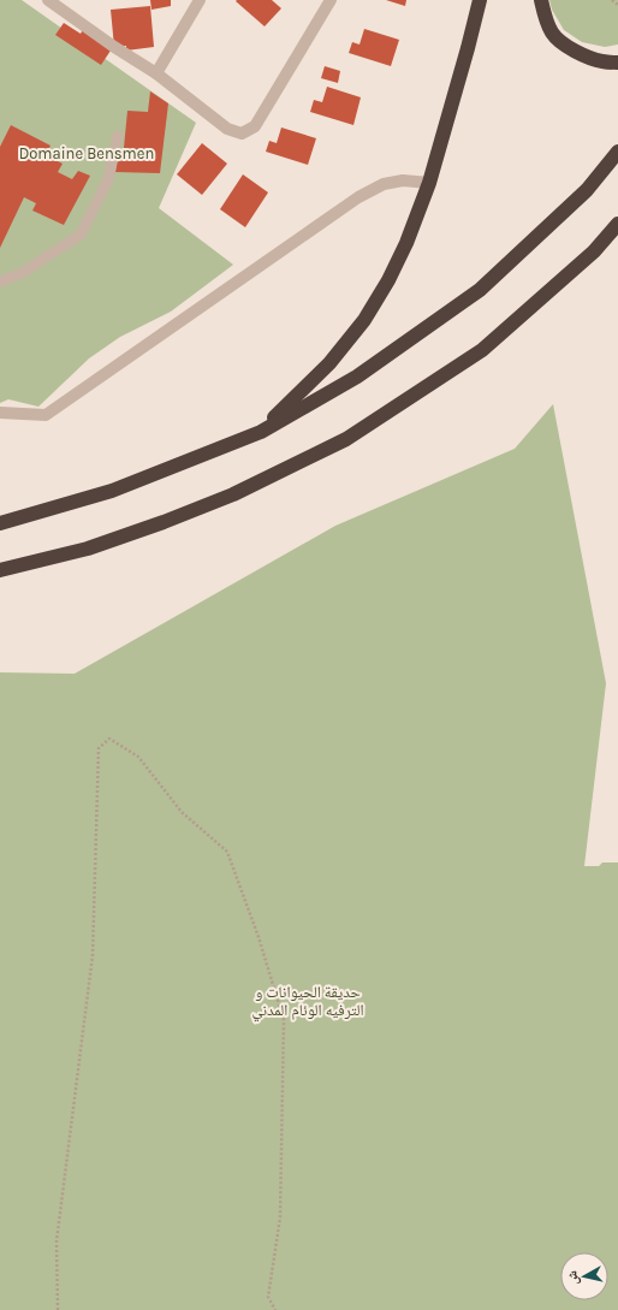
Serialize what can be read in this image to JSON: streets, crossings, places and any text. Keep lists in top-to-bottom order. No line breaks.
{"parks":["Domaine Bensmen","حديقة الحيوانات و الترفيه الوئام المدني"],"north":"left"}
